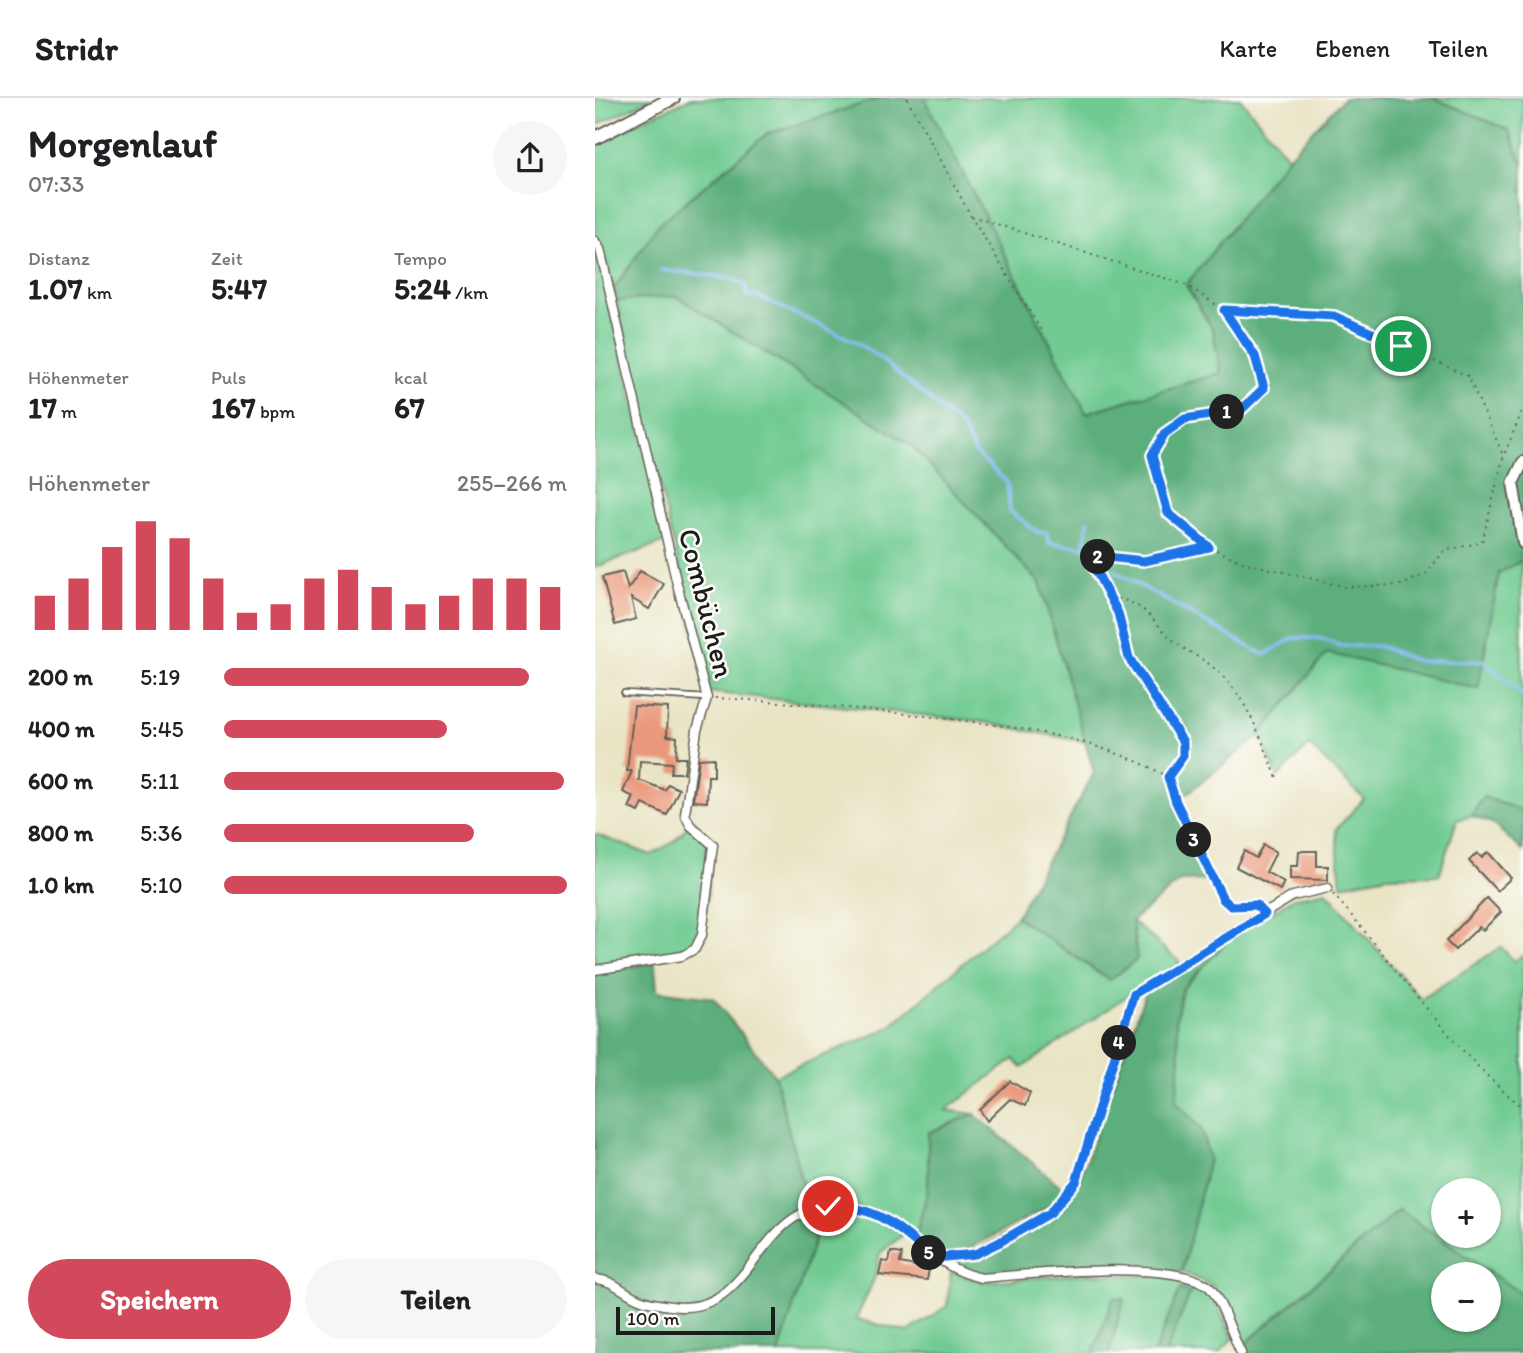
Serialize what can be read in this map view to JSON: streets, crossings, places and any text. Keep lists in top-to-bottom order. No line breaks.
{"streets":{"street":["Combüchen"]},"scale_bar":"100 m","page":{"header":"Stridr","nav":["Karte","Ebenen","Teilen"],"heading":["Morgenlauf","07:33"],"stats":[["Distanz","1.07 km"],["Zeit","5:47"],["Tempo","5:24 /km"],["Höhenmeter","17 m"],["Puls","167 bpm"],["kcal","67"]],"pins":["1","2","3","4","5"],"chart":["Höhenmeter","255–266 m"],"list":[{"name":"200 m","note":"5:19"},{"name":"400 m","note":"5:45"},{"name":"600 m","note":"5:11"},{"name":"800 m","note":"5:36"},{"name":"1.0 km","note":"5:10"}],"map_buttons":["+","−"],"buttons":["Speichern","Teilen"],"scale":"100 m"}}
